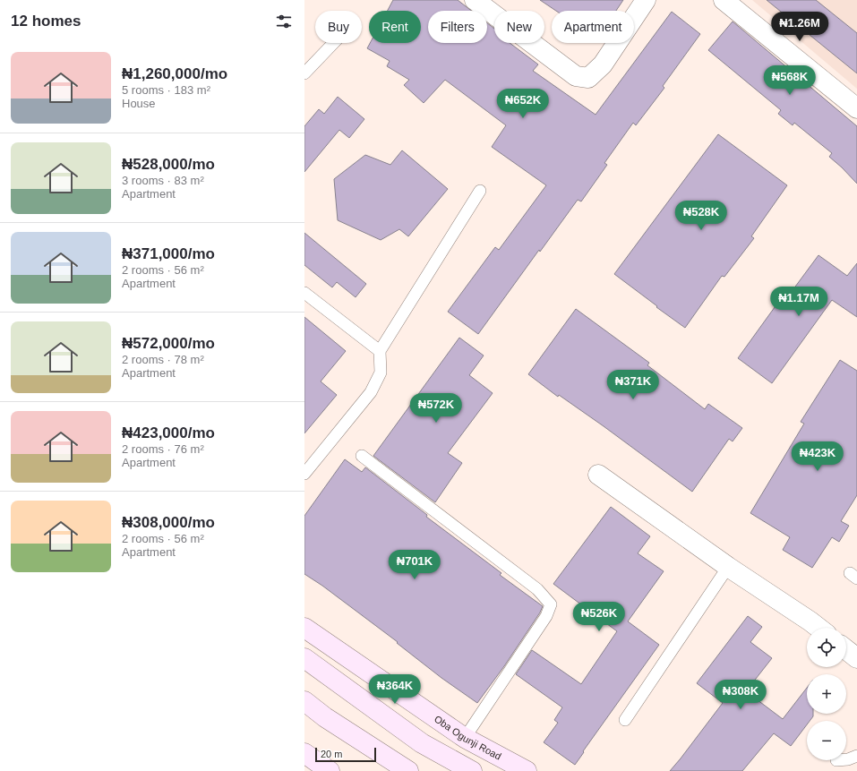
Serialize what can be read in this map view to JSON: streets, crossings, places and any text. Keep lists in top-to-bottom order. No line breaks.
{"streets":{"main road":["Oba Ogunji Road"]},"scale_bar":"20 m","page":{"heading":"12 homes","chip":["Buy","Rent","Filters","New","Apartment"],"price":["₦1.26M","₦568K","₦652K","₦528K","₦1.17M","₦371K","₦572K","₦423K","₦701K","₦526K","₦364K","₦308K"],"list":[{"name":"₦1,260,000/mo","note":"5 rooms · 183 m² · House"},{"name":"₦528,000/mo","note":"3 rooms · 83 m² · Apartment"},{"name":"₦371,000/mo","note":"2 rooms · 56 m² · Apartment"},{"name":"₦572,000/mo","note":"2 rooms · 78 m² · Apartment"},{"name":"₦423,000/mo","note":"2 rooms · 76 m² · Apartment"},{"name":"₦308,000/mo","note":"2 rooms · 56 m² · Apartment"}],"map_buttons":["+","−"],"scale":"20 m"}}
